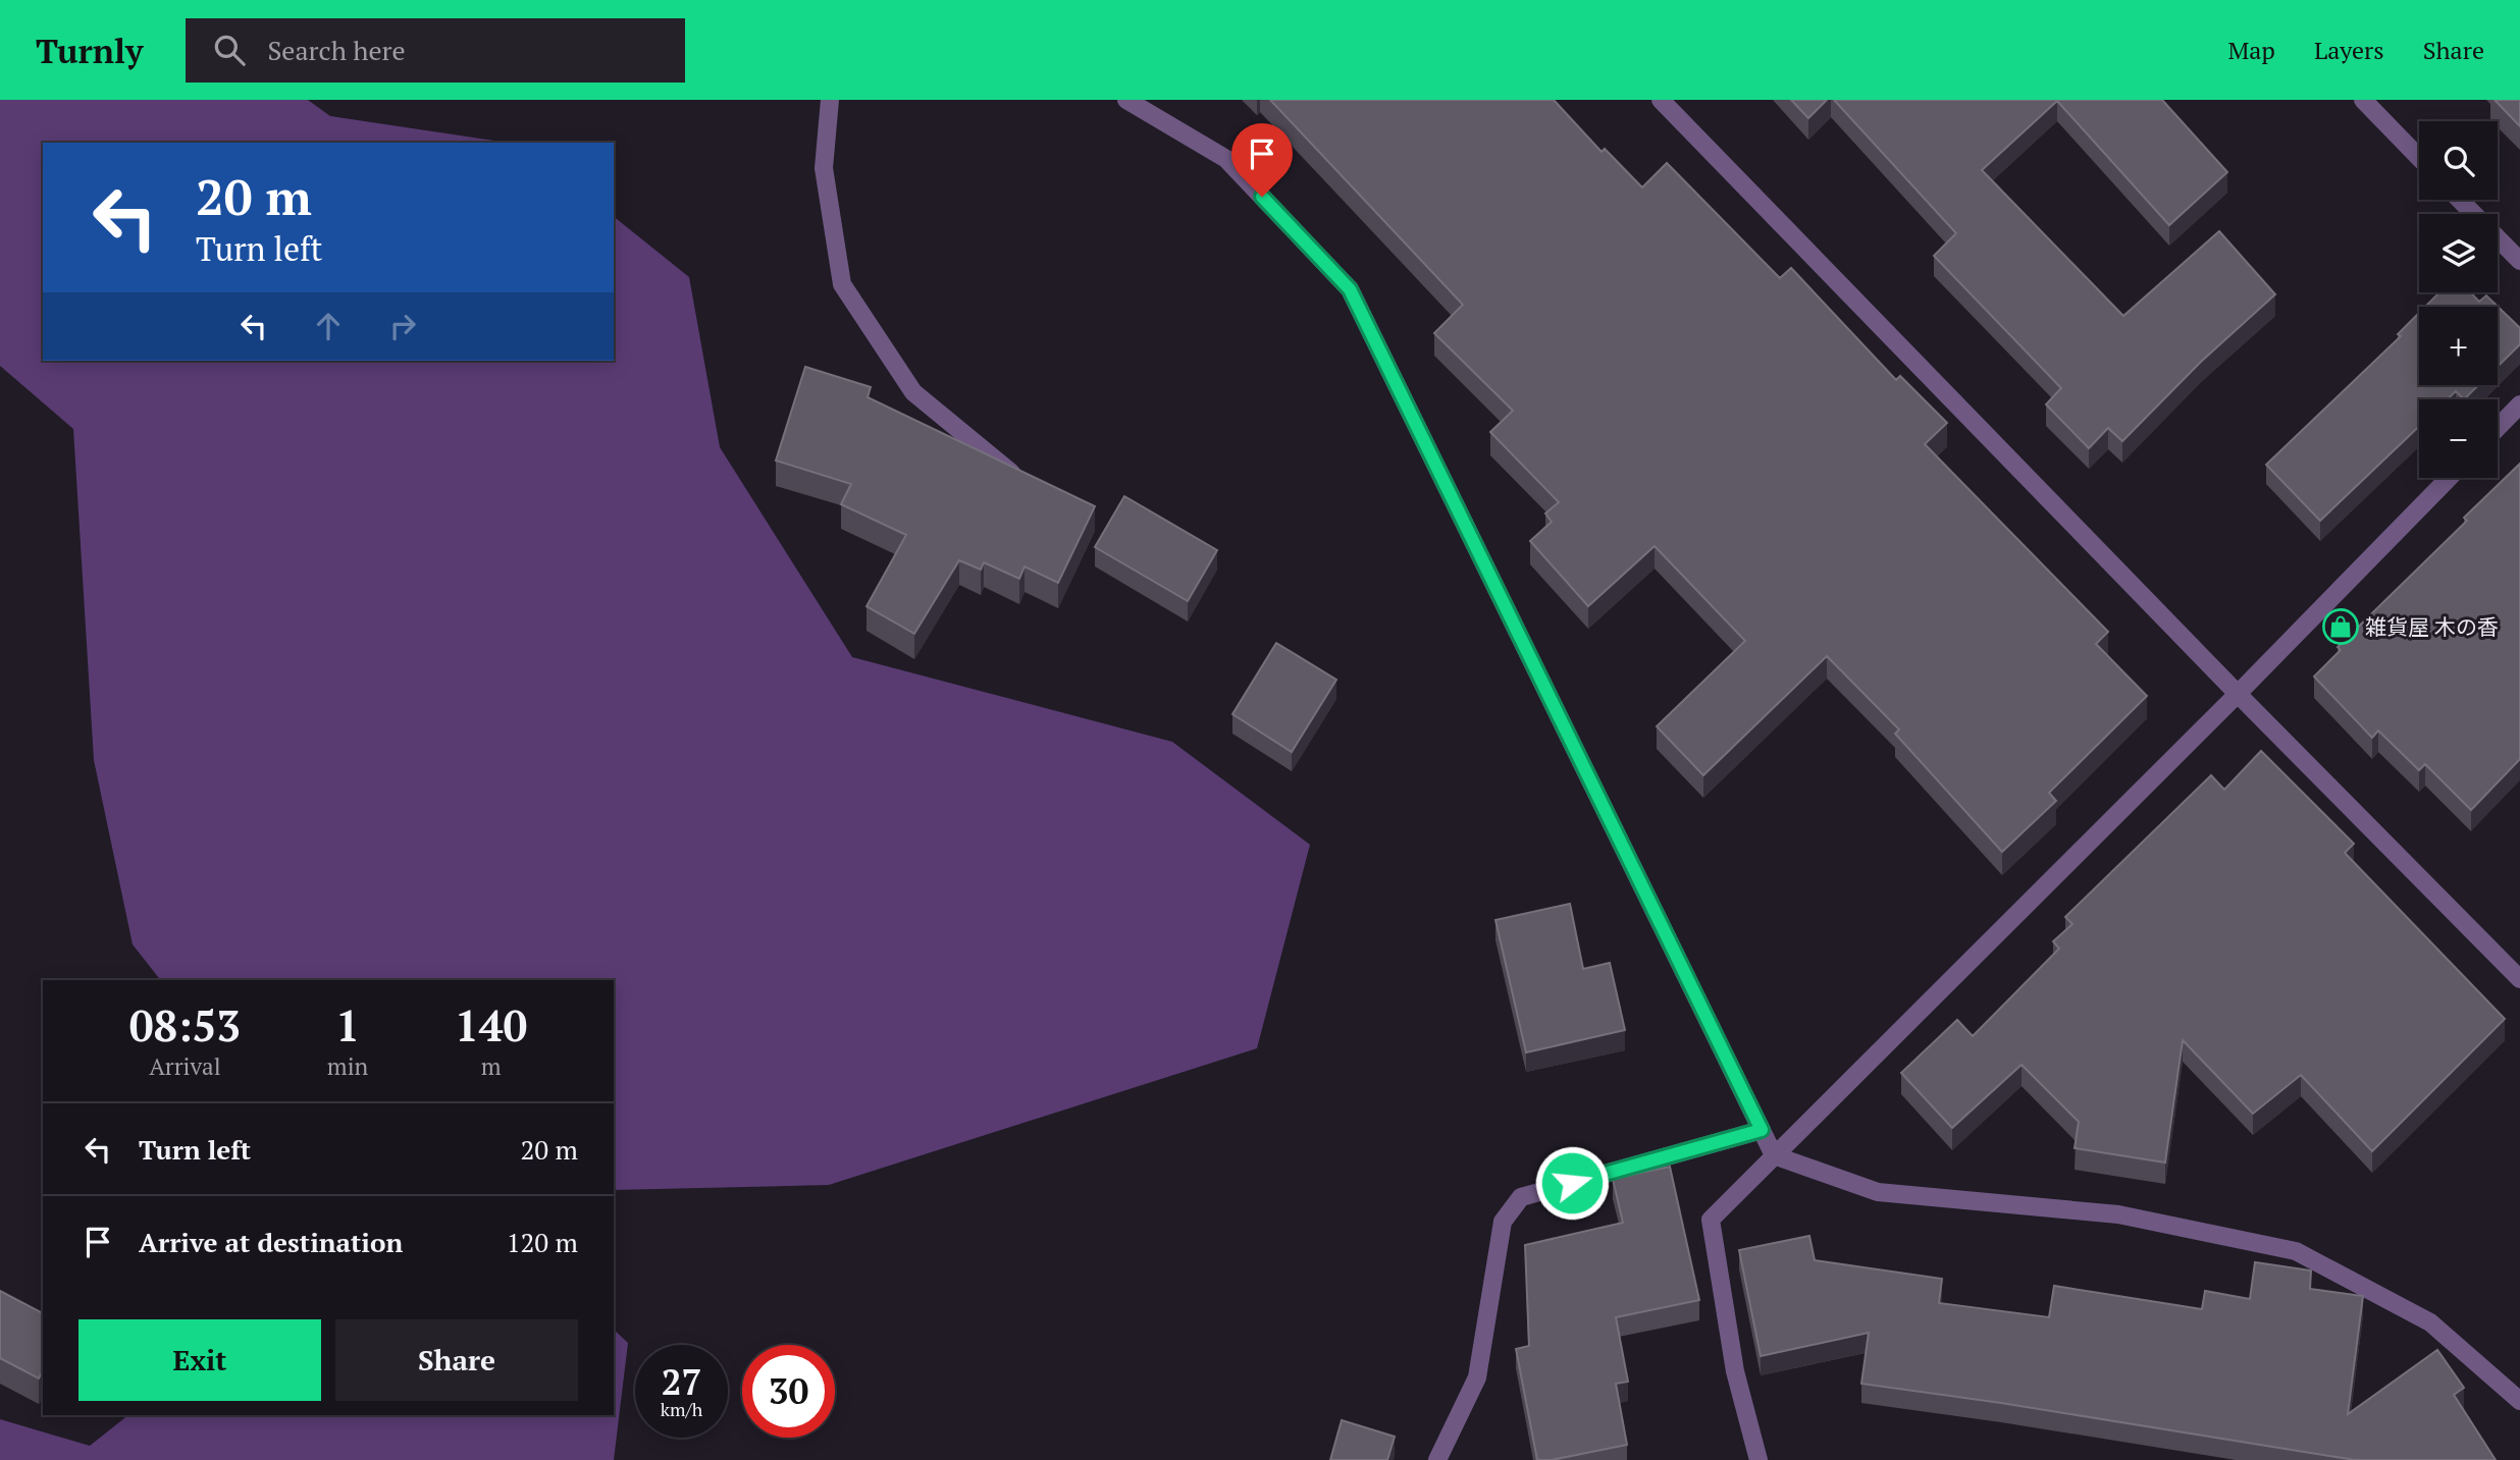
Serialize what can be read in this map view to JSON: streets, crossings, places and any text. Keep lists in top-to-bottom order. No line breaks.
{"places":{"shop":["雑貨屋 木の香"]},"page":{"header":"Turnly","search":"Search here","nav":["Map","Layers","Share"],"map_buttons":["+","−"],"turn":["20 m","Turn left"],"eta":["08:53","Arrival","1","min","140","m"],"list":[{"name":"Turn left","value":"20 m"},{"name":"Arrive at destination","value":"120 m"}],"buttons":["Exit","Share"],"speed":"27 km/h","limit":"30"}}
